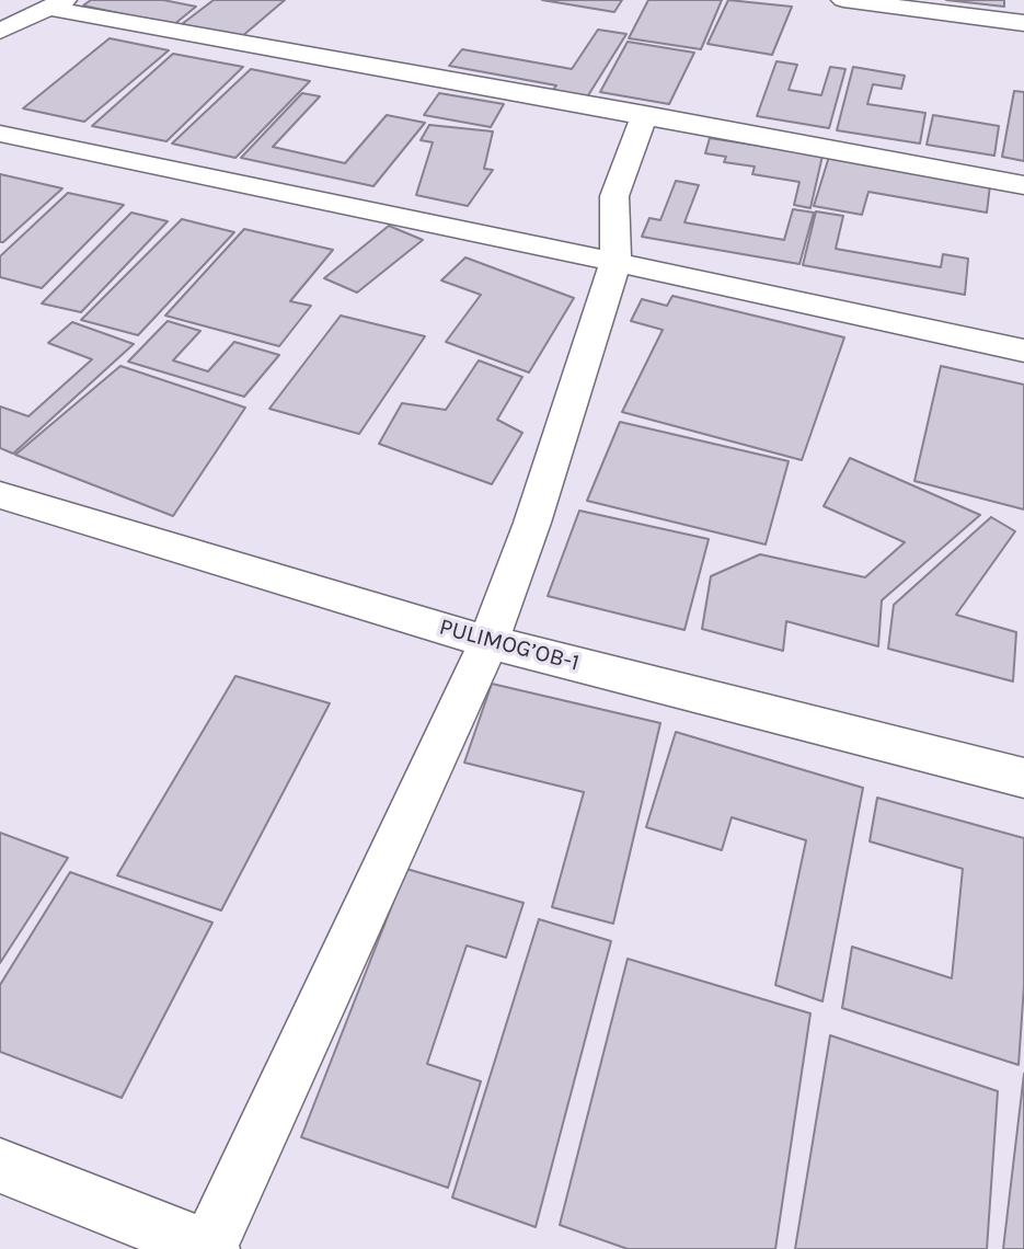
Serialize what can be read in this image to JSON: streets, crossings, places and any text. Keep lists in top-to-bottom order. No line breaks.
{"streets":{"street":["PULIMOG’OB-1"]}}
